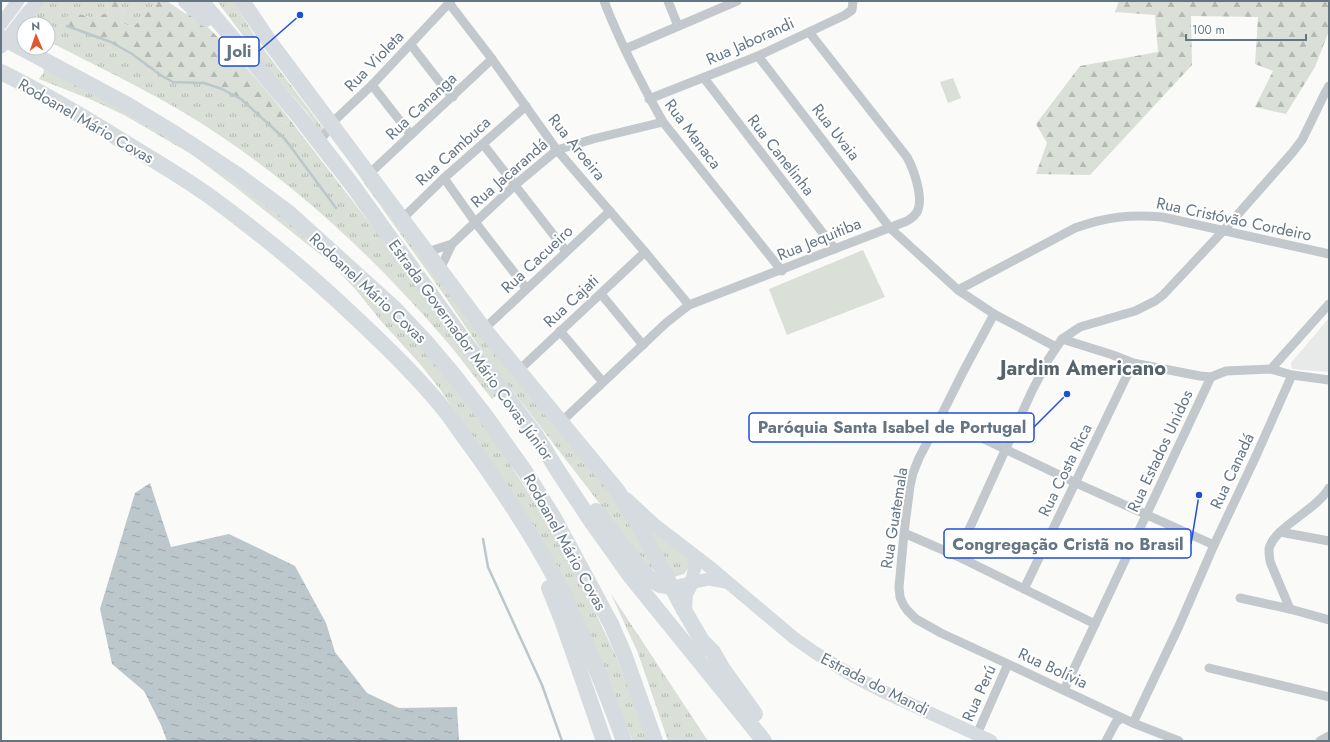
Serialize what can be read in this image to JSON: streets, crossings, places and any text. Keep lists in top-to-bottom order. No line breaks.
{"streets":{"highway":["Rodoanel Mário Covas","Estrada Governador Mário Covas Júnior"],"main road":["Estrada do Mandi"],"street":["Rua Jaborandi","Rua Violeta","Rua Cananga","Rua Uvaia","Rua Manaca","Rua Aroeira","Rua Cambuca","Rua Canelinha","Rua Jacarandá","Rua Cristóvão Cordeiro","Rua Jequitiba","Rua Cacueiro","Rua Cajati","Rua Estados Unidos","Rua Costa Rica","Rua Canadá","Rua Guatemala","Rua Bolívia","Rua Perú"]},"crossings":[["Rua Jaborandi","Rua Uvaia"],["Rua Jaborandi","Rua Manaca"],["Rua Jaborandi","Rua Canelinha"],["Rua Jaborandi","Rua Jequitiba"],["Rua Violeta","Rua Aroeira"],["Rua Violeta","Estrada Governador Mário Covas Júnior"],["Rua Cananga","Rua Aroeira"],["Rua Cananga","Estrada Governador Mário Covas Júnior"],["Rua Uvaia","Rua Cristóvão Cordeiro"],["Rua Uvaia","Rua Jequitiba"],["Rua Uvaia","Rua Guatemala"],["Rua Manaca","Rua Jacarandá"],["Rua Manaca","Rua Jequitiba"],["Rua Aroeira","Rua Cambuca"],["Rua Aroeira","Rua Jacarandá"],["Rua Aroeira","Rua Jequitiba"],["Rua Aroeira","Rua Cacueiro"],["Rua Aroeira","Rua Cajati"],["Rua Cambuca","Estrada Governador Mário Covas Júnior"],["Rua Canelinha","Rua Jequitiba"],["Rua Jacarandá","Estrada Governador Mário Covas Júnior"],["Rua Jequitiba","Estrada Governador Mário Covas Júnior"],["Rua Cacueiro","Estrada Governador Mário Covas Júnior"],["Rua Cajati","Estrada Governador Mário Covas Júnior"],["Estrada Governador Mário Covas Júnior","Estrada do Mandi"],["Rua Estados Unidos","Rua Bolívia"],["Rua Canadá","Rua Bolívia"],["Rua Guatemala","Rua Bolívia"],["Rua Bolívia","Rua Perú"],["Estrada do Mandi","Rua Perú"]],"districts":["Jardim Americano"],"places":["Joli","Paróquia Santa Isabel de Portugal","Congregação Cristã no Brasil"],"scale_bar":"100 m","north":"top"}
